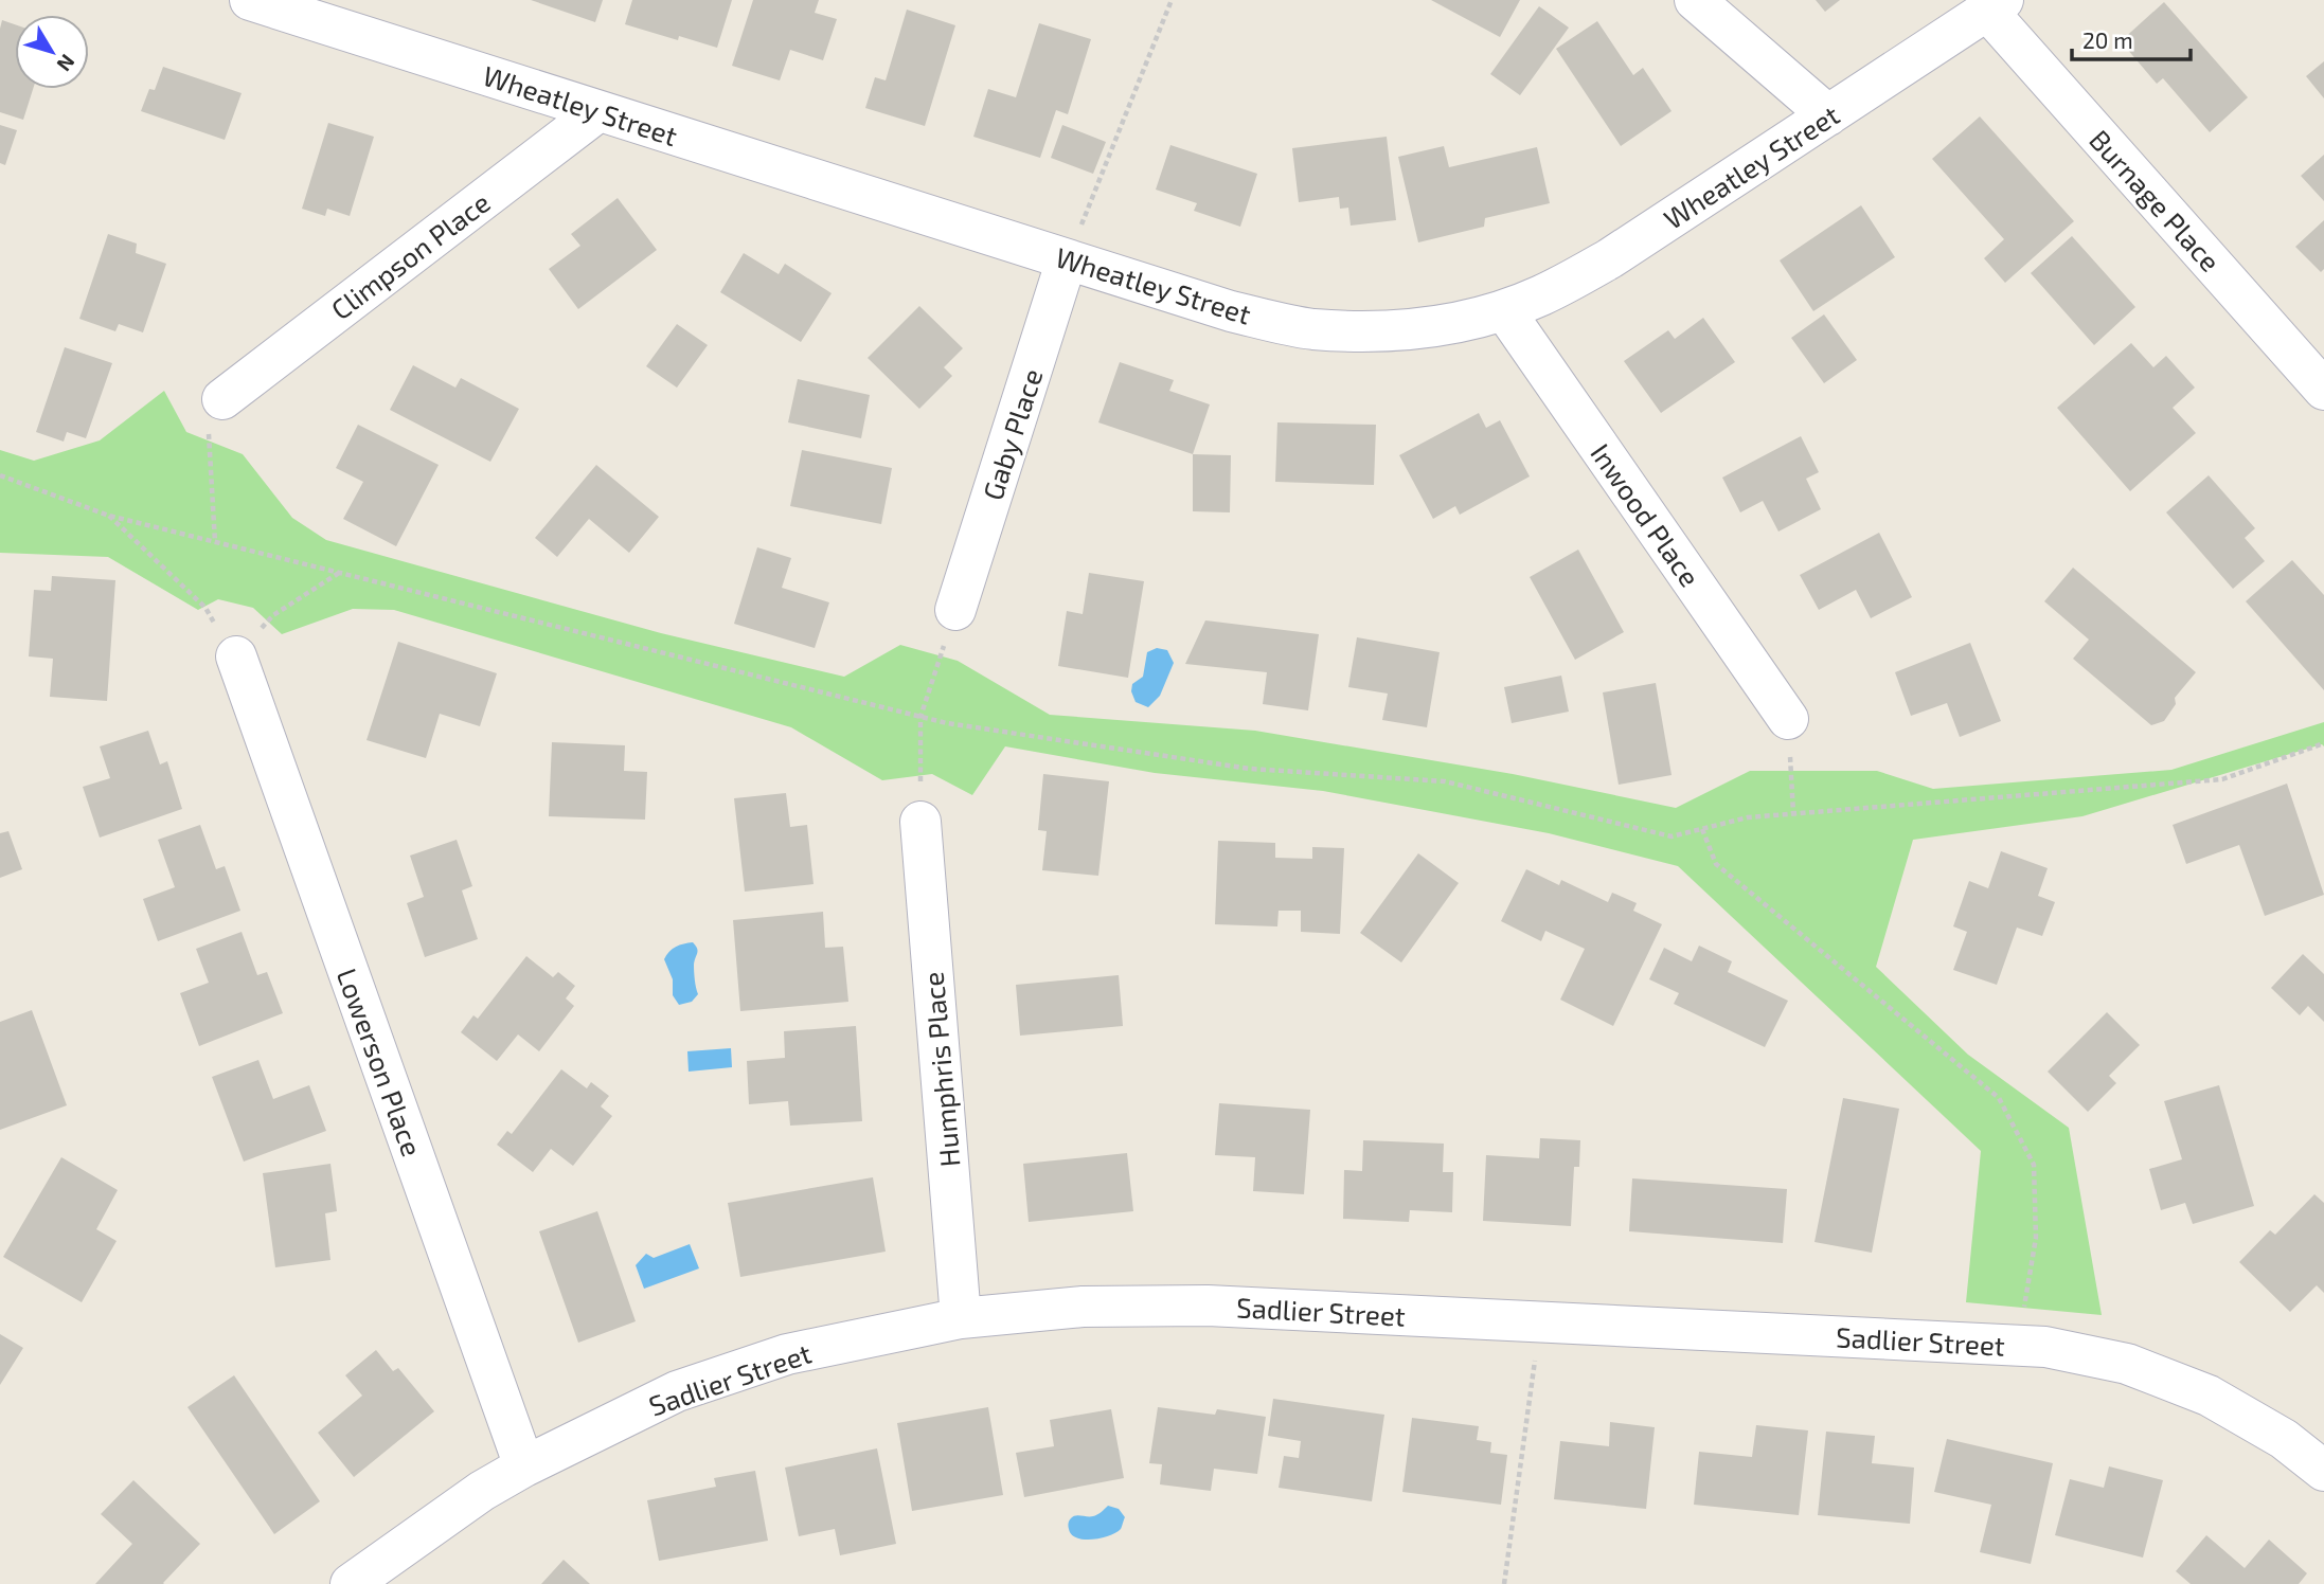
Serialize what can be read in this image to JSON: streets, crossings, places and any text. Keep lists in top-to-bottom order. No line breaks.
{"streets":{"street":["Wheatley Street","Burnage Place","Climpson Place","Gaby Place","Inwood Place","Lowerson Place","Humphris Place","Sadlier Street"]},"crossings":[["Wheatley Street","Burnage Place"],["Wheatley Street","Climpson Place"],["Wheatley Street","Gaby Place"],["Wheatley Street","Inwood Place"],["Lowerson Place","Sadlier Street"],["Humphris Place","Sadlier Street"]],"scale_bar":"20 m","north":"bottom right"}
